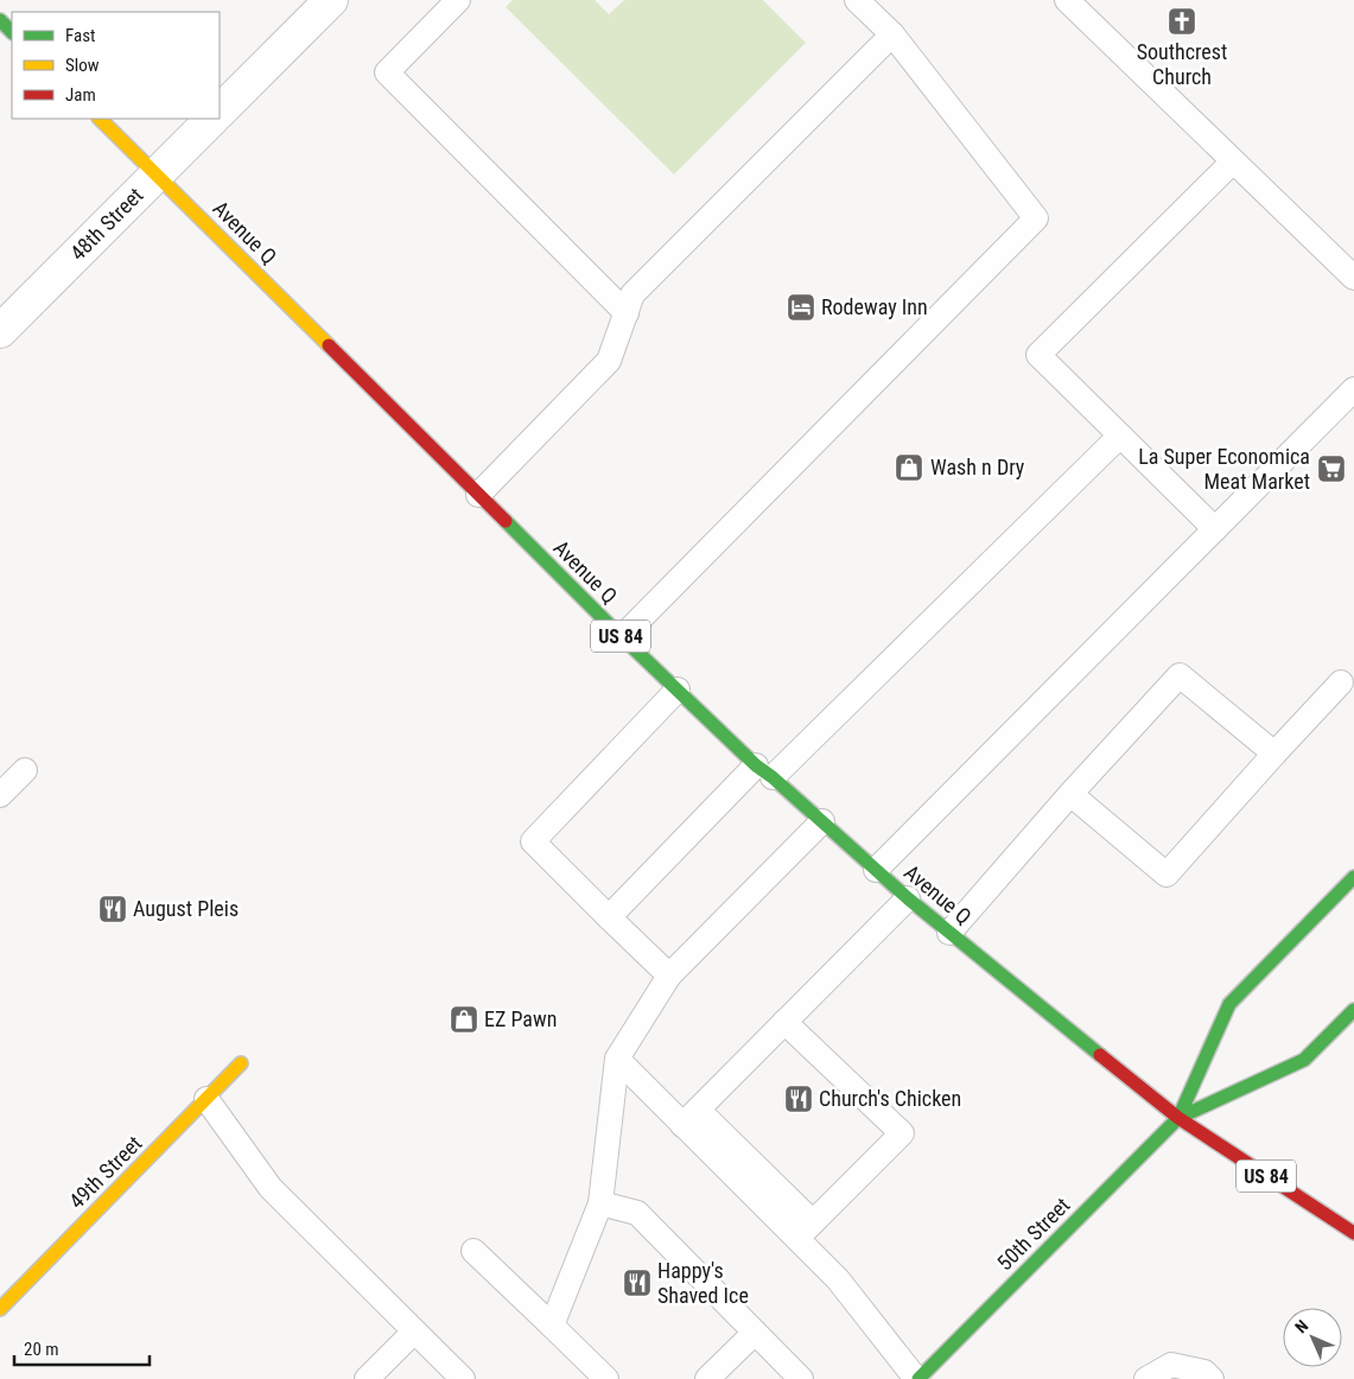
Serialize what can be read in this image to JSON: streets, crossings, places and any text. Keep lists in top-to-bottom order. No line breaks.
{"streets":{"main road":["Avenue Q","US 84","49th Street","50th Street"],"street":["48th Street"]},"crossings":[["48th Street","Avenue Q"],["Avenue Q","US 84"],["Avenue Q","50th Street"],["US 84","50th Street"]],"places":{"church":["Southcrest Church"],"hotel":["Rodeway Inn"],"shop":["Wash n Dry","EZ Pawn"],"supermarket":["La Super Economica Meat Market"],"restaurant":["August Pleis","Church's Chicken","Happy's Shaved Ice"]},"legend":["Fast","Slow","Jam"],"scale_bar":"20 m","north":"top left"}
